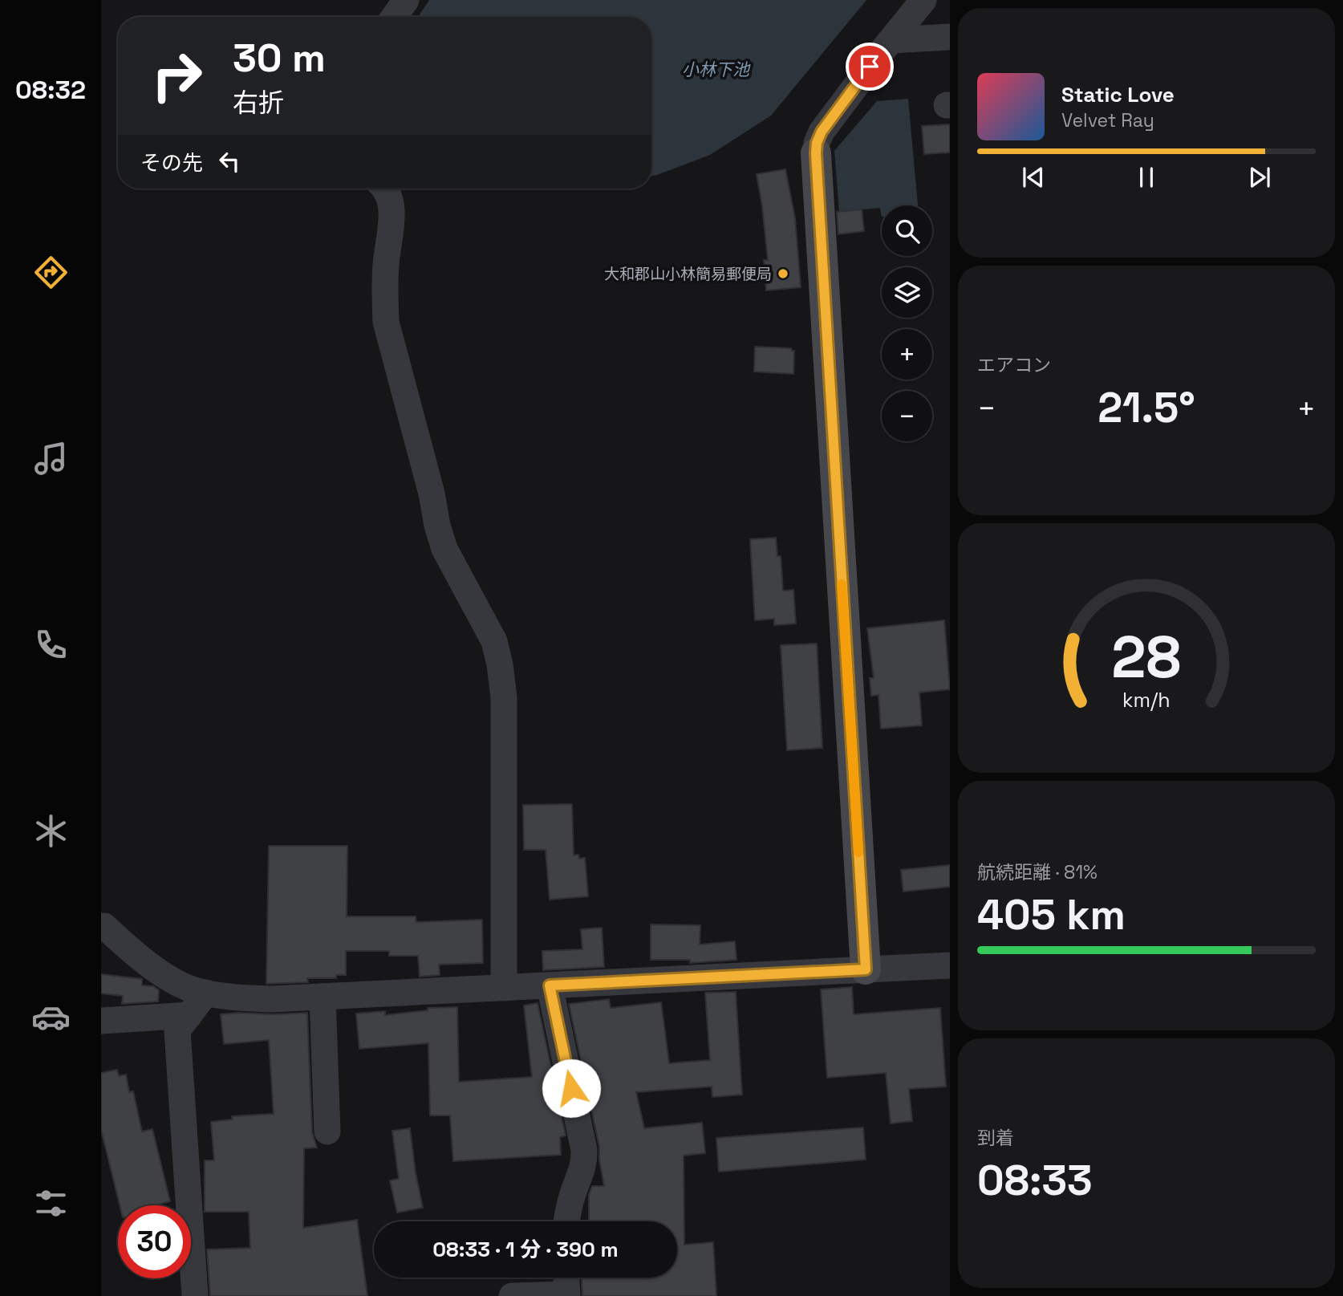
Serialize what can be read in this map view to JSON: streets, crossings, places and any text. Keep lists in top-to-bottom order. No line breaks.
{"water":["小林下池"],"places":["大和郡山小林簡易郵便局"],"page":{"tabs":"08:32","turn":["30 m","右折"],"song":["Static Love","Velvet Ray"],"then":"その先","map_buttons":["+","−"],"tile":["エアコン",["航続距離 · 81%","405 km"],["到着","08:33"]],"heat":["−","21.5°","+"],"limit":"30","trip":"08:33 · 1 分 · 390 m","gauge":["28","km/h"]}}
